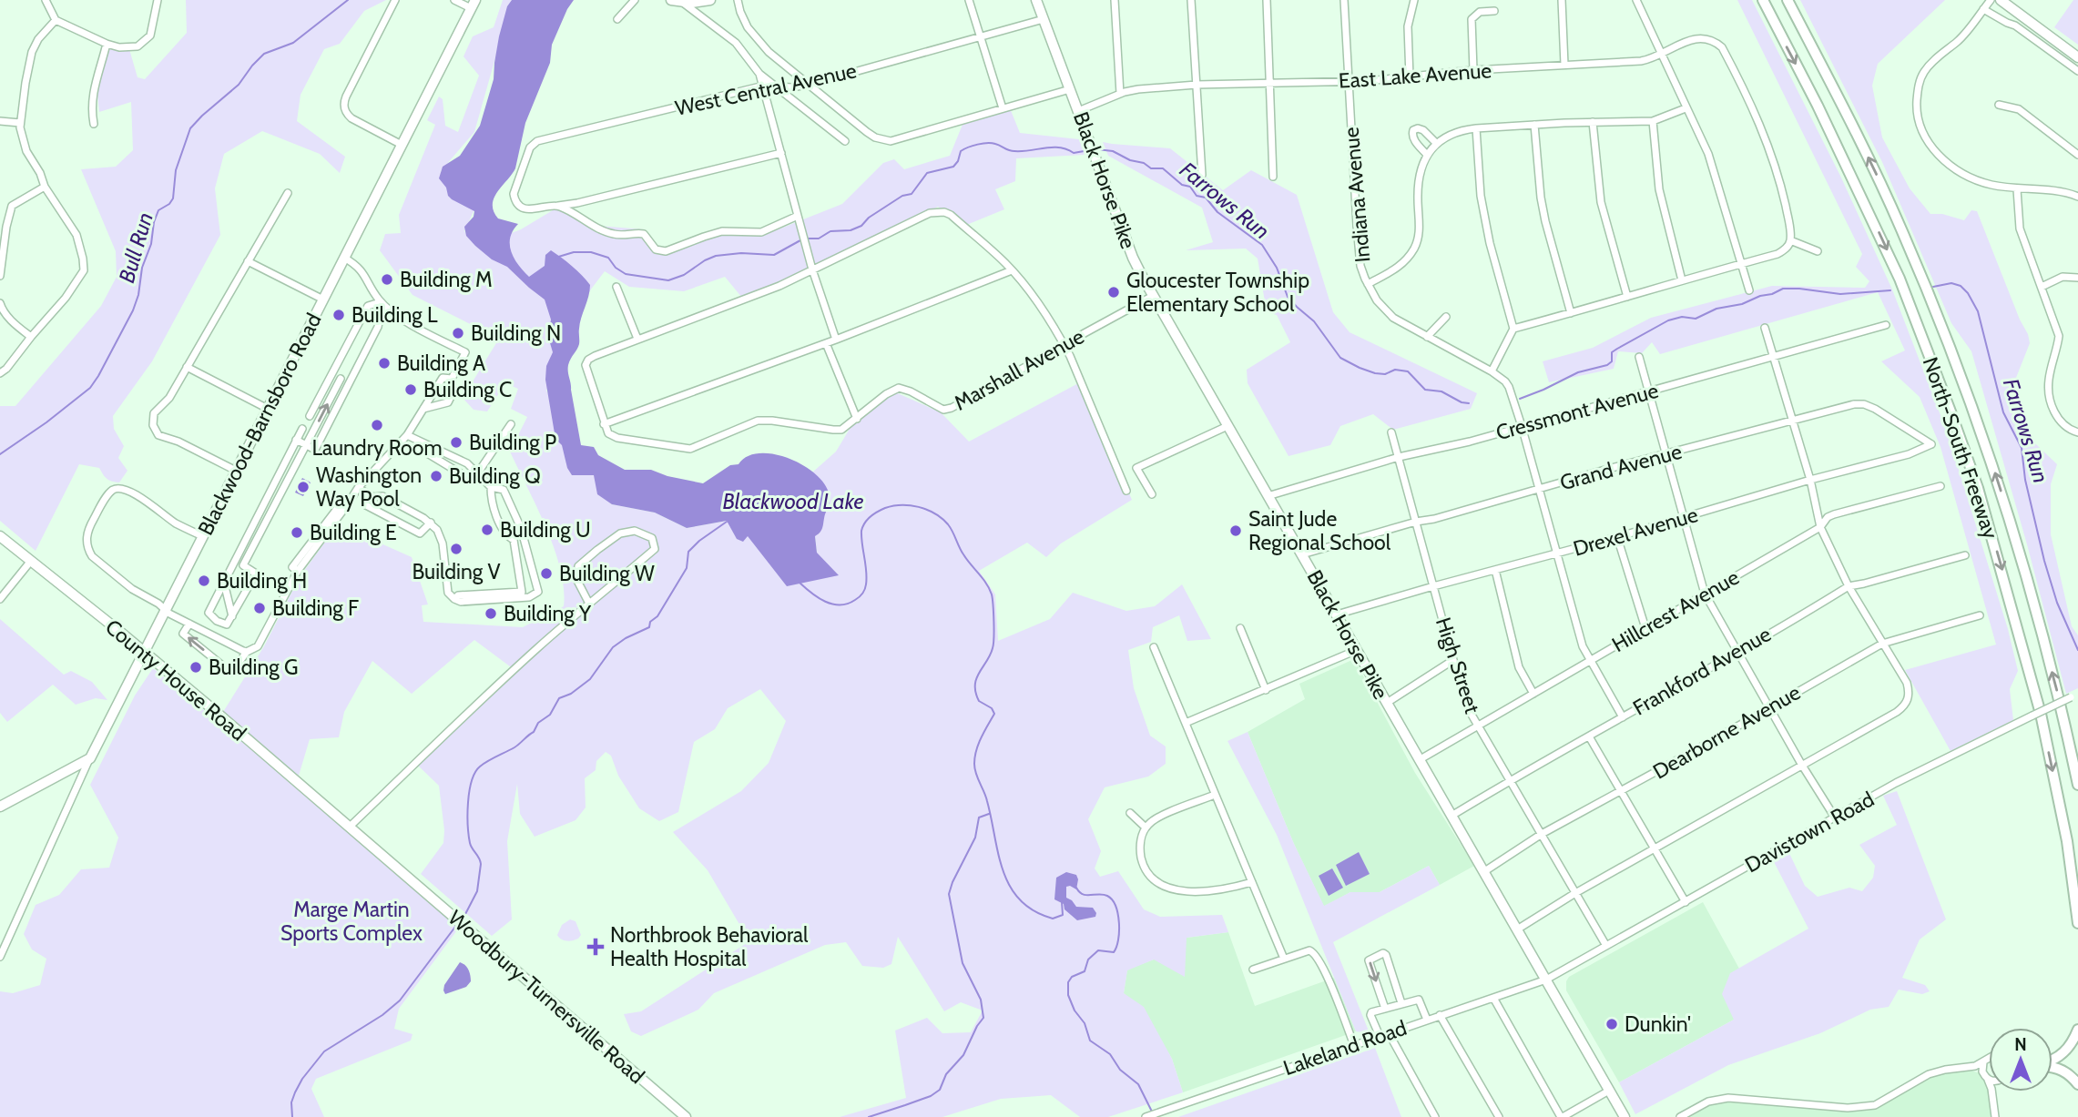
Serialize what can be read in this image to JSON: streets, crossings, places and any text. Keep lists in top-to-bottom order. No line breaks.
{"streets":{"highway":["North-South Freeway"],"main road":["Black Horse Pike","Blackwood-Barnsboro Road","County House Road","Woodbury-Turnersville Road"],"street":["East Lake Avenue","West Central Avenue","Indiana Avenue","Marshall Avenue","Cressmont Avenue","Grand Avenue","Drexel Avenue","Hillcrest Avenue","High Street","Frankford Avenue","Dearborne Avenue","Davistown Road","Lakeland Road"]},"crossings":[["East Lake Avenue","Black Horse Pike"],["East Lake Avenue","Indiana Avenue"],["West Central Avenue","Black Horse Pike"],["Black Horse Pike","Marshall Avenue"],["Black Horse Pike","Cressmont Avenue"],["Black Horse Pike","Grand Avenue"],["Black Horse Pike","Drexel Avenue"],["Black Horse Pike","Hillcrest Avenue"],["Black Horse Pike","Frankford Avenue"],["Black Horse Pike","Dearborne Avenue"],["Black Horse Pike","Davistown Road"],["Black Horse Pike","Lakeland Road"],["Indiana Avenue","Cressmont Avenue"],["Indiana Avenue","Grand Avenue"],["Indiana Avenue","Drexel Avenue"],["Indiana Avenue","Hillcrest Avenue"],["Indiana Avenue","Frankford Avenue"],["Cressmont Avenue","High Street"],["Blackwood-Barnsboro Road","County House Road"],["Grand Avenue","Drexel Avenue"],["Grand Avenue","High Street"],["Drexel Avenue","High Street"],["Hillcrest Avenue","High Street"],["High Street","Frankford Avenue"],["High Street","Dearborne Avenue"],["High Street","Davistown Road"],["County House Road","Woodbury-Turnersville Road"],["Davistown Road","Lakeland Road"]],"water":["Farrows Run","Bull Run","Blackwood Lake"],"parks":["Marge Martin Sports Complex"],"places":{"other":["Building M","Gloucester Township Elementary School","Building L","Building N","Building A","Building C","Laundry Room","Building P","Building Q","Washington Way Pool","Building U","Saint Jude Regional School","Building E","Building V","Building W","Building H","Building F","Building Y","Building G","Dunkin'"],"health":["Northbrook Behavioral Health Hospital"]},"north":"top"}
